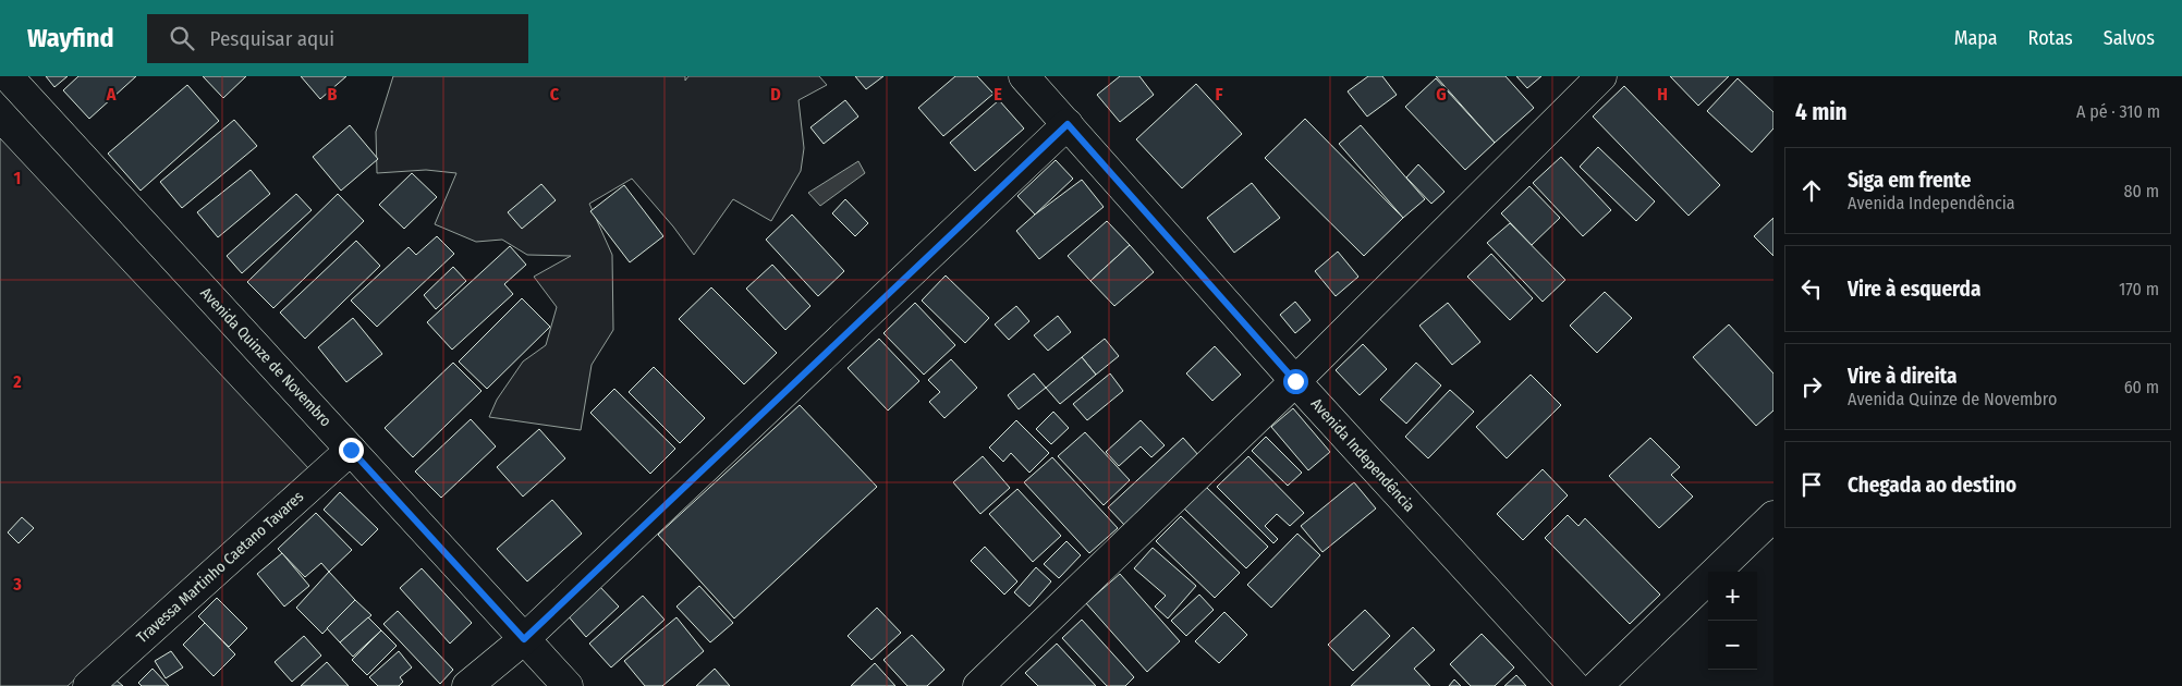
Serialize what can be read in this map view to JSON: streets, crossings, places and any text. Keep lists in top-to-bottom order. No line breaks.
{"streets":{"street":["Avenida Quinze de Novembro","Avenida Independência","Travessa Martinho Caetano Tavares"]},"crossings":[["Avenida Quinze de Novembro","Travessa Martinho Caetano Tavares"]],"page":{"header":"Wayfind","search":"Pesquisar aqui","nav":["Mapa","Rotas","Salvos"],"heading":["4 min","A pé · 310 m"],"list":[["Siga em frente","Avenida Independência","80 m"],["Vire à esquerda","170 m"],["Vire à direita","Avenida Quinze de Novembro","60 m"],"Chegada ao destino"],"map_buttons":["+","−"]},"grid":{"columns":["A","B","C","D","E","F","G","H"],"rows":["1","2","3"]}}
